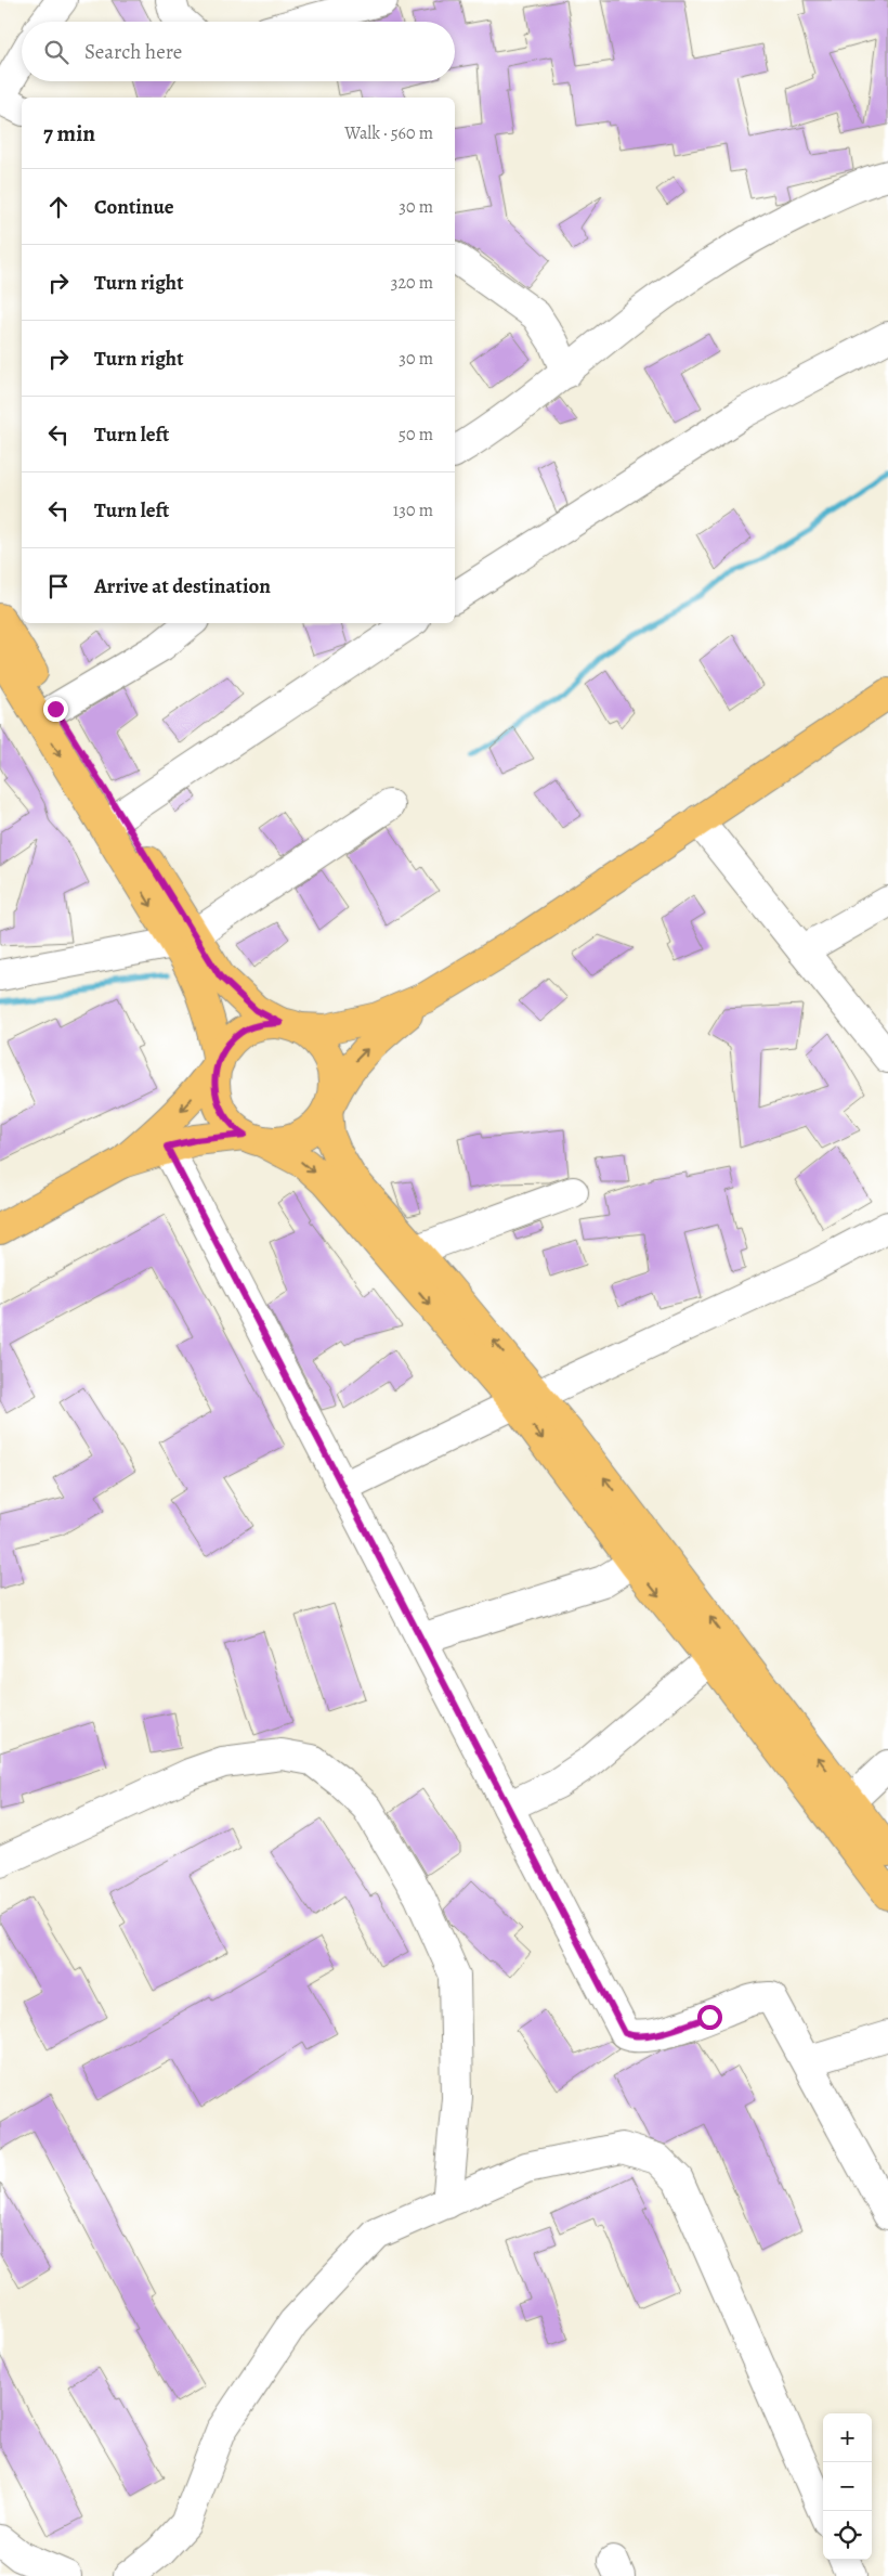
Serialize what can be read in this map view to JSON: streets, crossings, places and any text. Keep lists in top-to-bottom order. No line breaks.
{"page":{"search":"Search here","heading":["7 min","Walk · 560 m"],"list":[["Continue","30 m"],["Turn right","320 m"],["Turn right","30 m"],["Turn left","50 m"],["Turn left","130 m"],"Arrive at destination"],"map_buttons":["+","−"]}}
